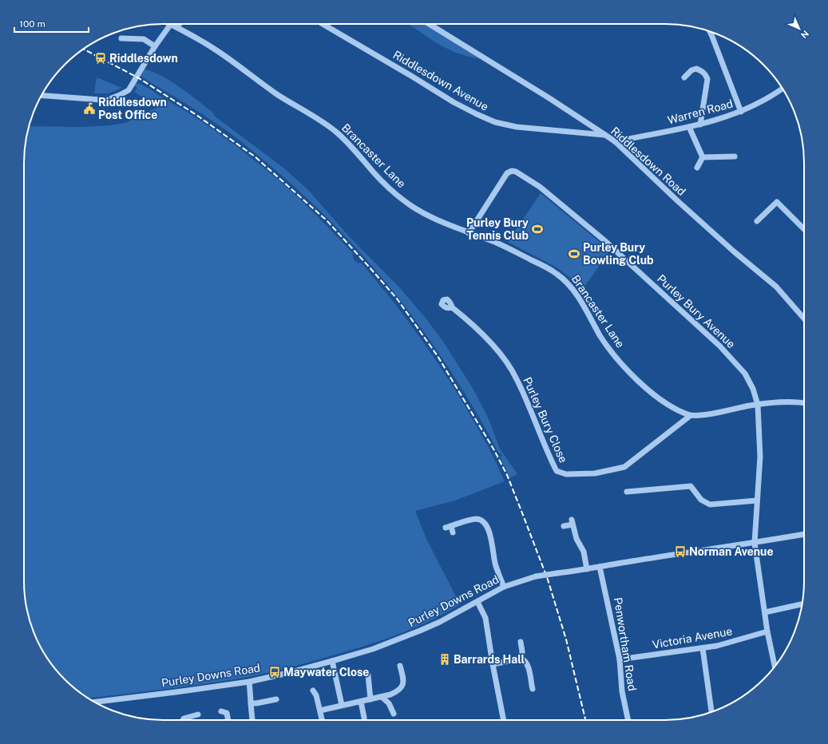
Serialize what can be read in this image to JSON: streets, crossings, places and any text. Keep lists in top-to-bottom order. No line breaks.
{"streets":{"street":["Riddlesdown Avenue","Warren Road","Brancaster Lane","Riddlesdown Road","Purley Bury Avenue","Purley Bury Close","Purley Downs Road","Victoria Avenue","Penwortham Road"]},"crossings":[["Riddlesdown Avenue","Riddlesdown Road"],["Warren Road","Riddlesdown Road"],["Brancaster Lane","Purley Bury Avenue"],["Brancaster Lane","Purley Bury Close"],["Purley Bury Avenue","Purley Downs Road"],["Purley Downs Road","Penwortham Road"],["Victoria Avenue","Penwortham Road"]],"places":{"station":["Riddlesdown"],"public building":["Riddlesdown Post Office"],"sports":["Purley Bury Tennis Club","Purley Bury Bowling Club"],"bus stop":["Norman Avenue","Maywater Close"],"building":["Barrards Hall"]},"scale_bar":"100 m","north":"bottom right"}
